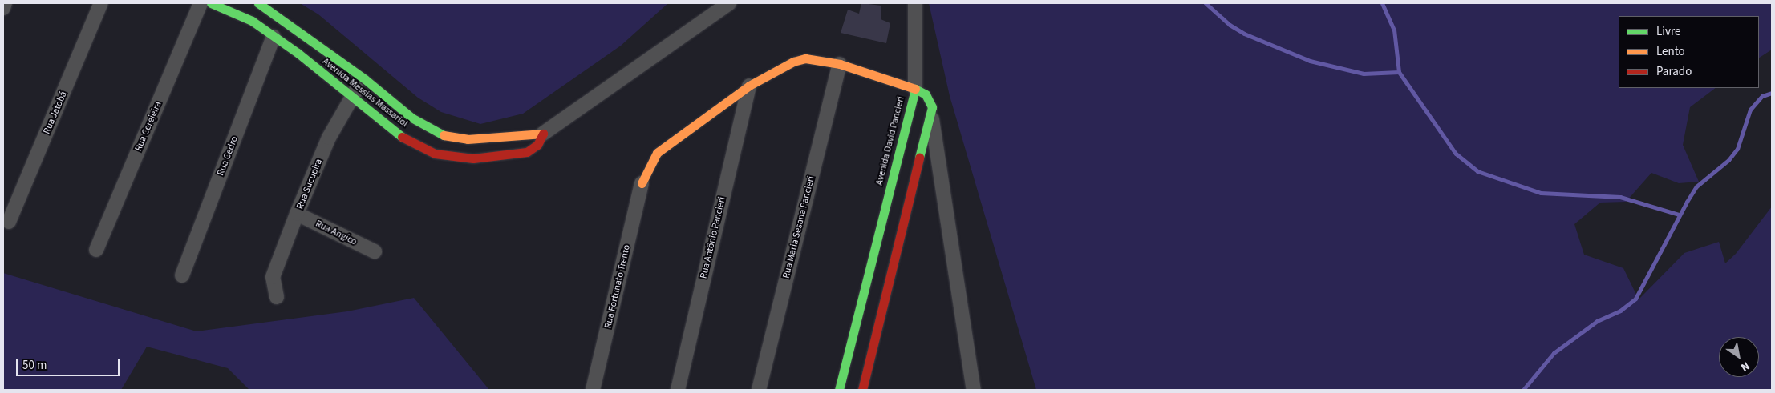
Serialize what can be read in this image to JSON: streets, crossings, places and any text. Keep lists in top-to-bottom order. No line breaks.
{"streets":{"street":["Avenida Messias Massariol","Rua Jatobá","Rua Cerejeira","Avenida David Pancieri","Rua Cedro","Rua Sucupira","Rua Maria Sesana Pancieri","Rua Angíco","Rua Antônio Pancieri","Rua Fortunato Trento"]},"crossings":[["Avenida Messias Massariol","Rua Cedro"],["Avenida Messias Massariol","Rua Sucupira"],["Rua Sucupira","Rua Angíco"]],"legend":["Livre","Lento","Parado"],"scale_bar":"50 m","north":"bottom right"}
